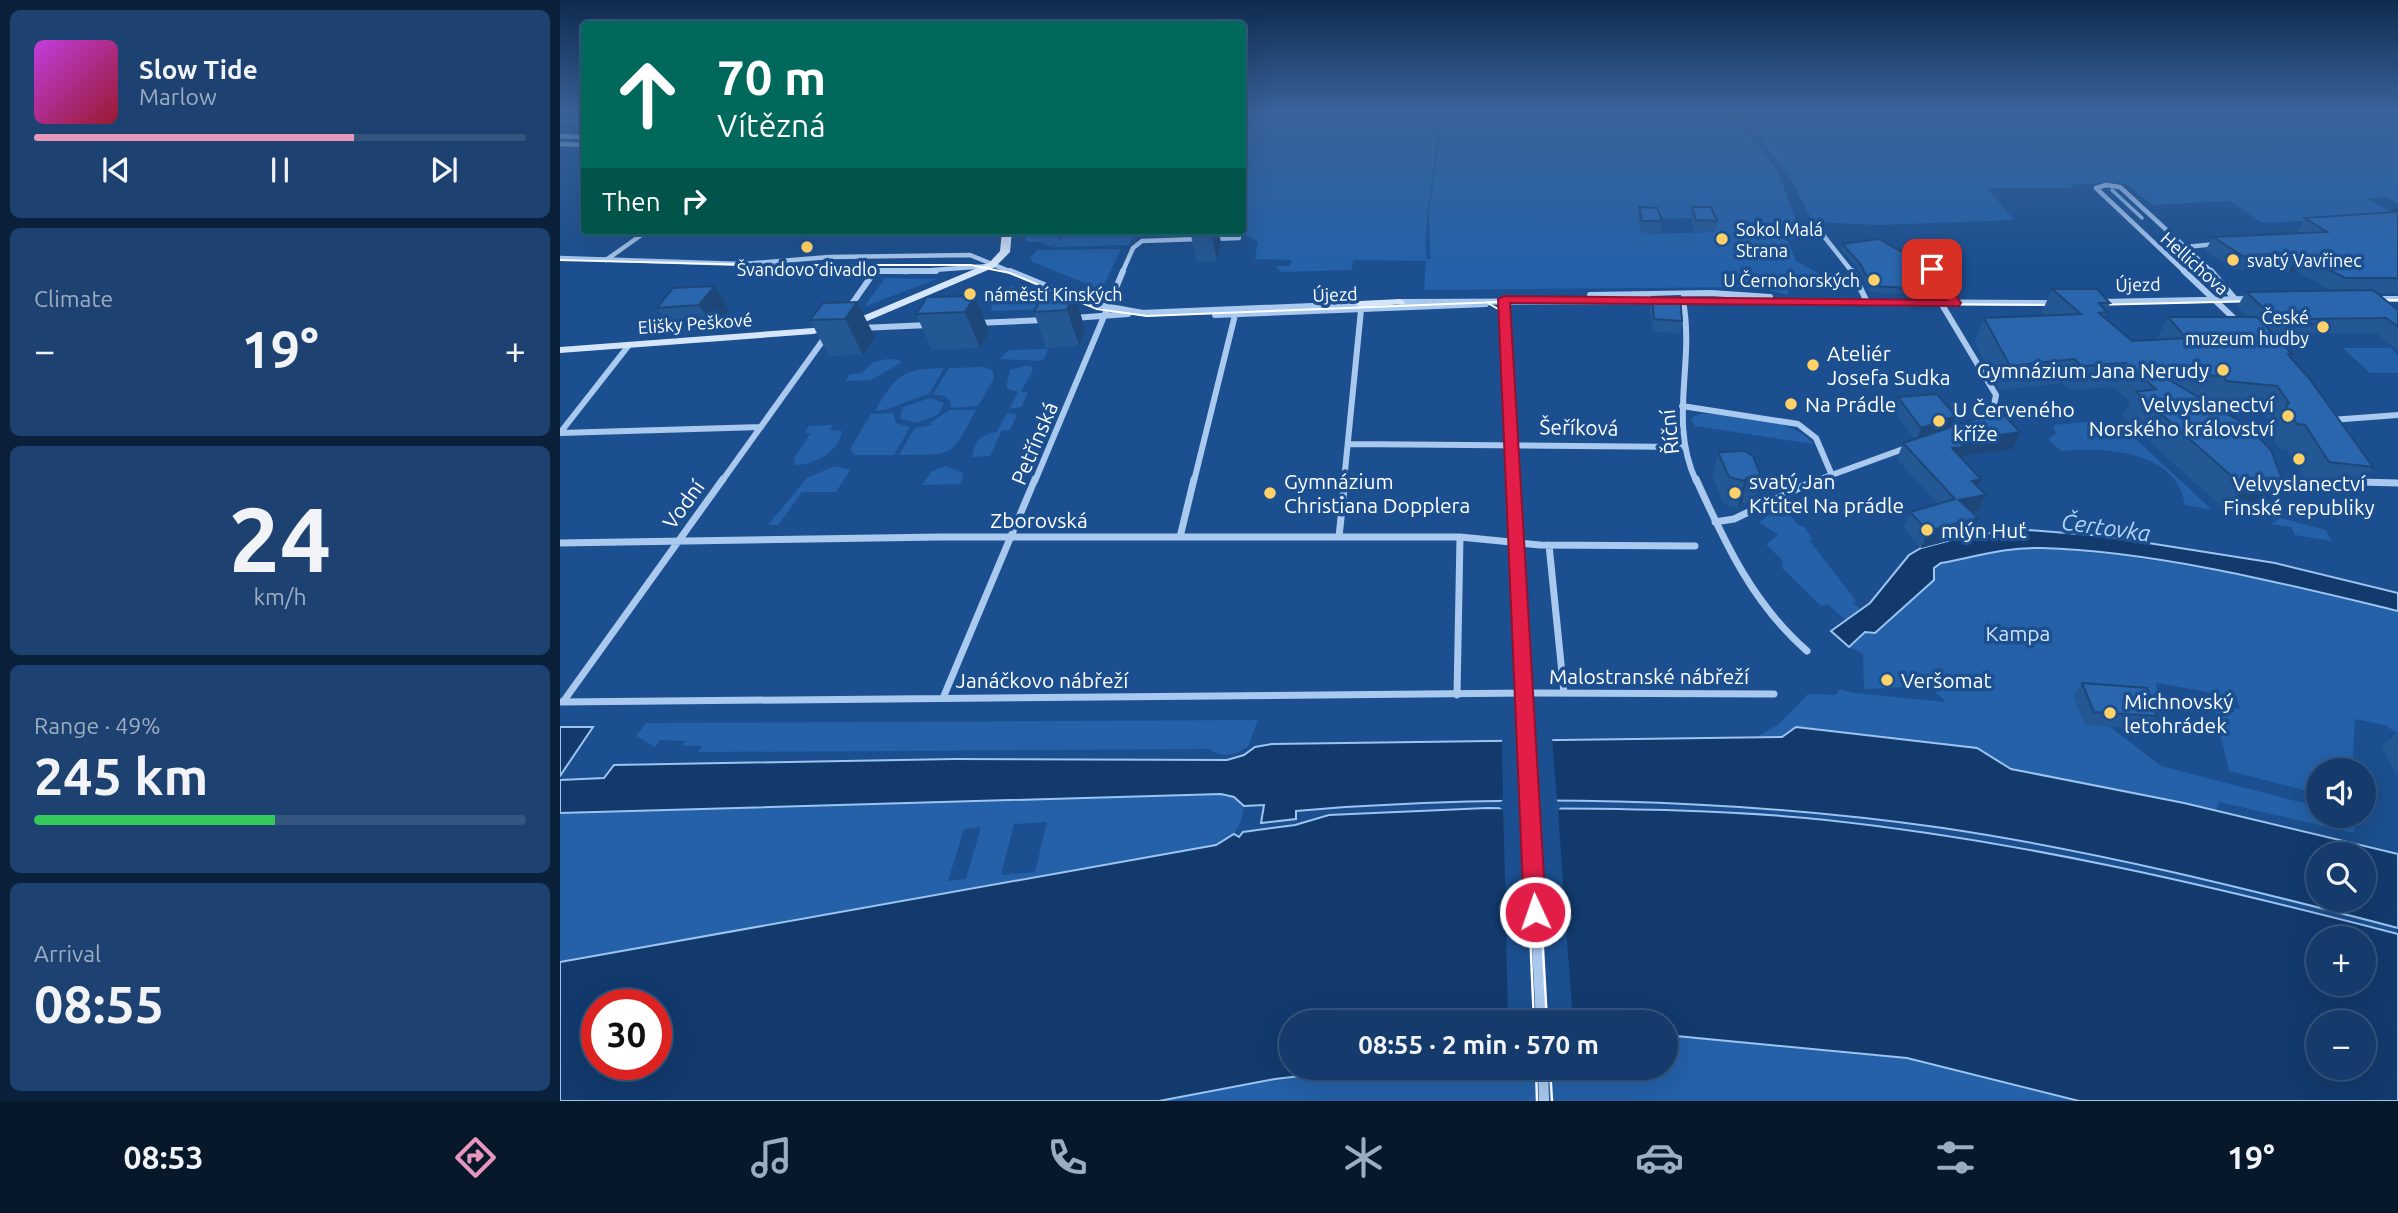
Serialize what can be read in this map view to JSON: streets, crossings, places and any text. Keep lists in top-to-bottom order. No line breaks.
{"streets":{"street":["Hellichova","Újezd","Elišky Peškové","Šeříková","Říční","Petřínská","Vodní","Zborovská","Malostranské nábřeží","Janáčkovo nábřeží"]},"crossings":[["Hellichova","Újezd"],["Újezd","Říční"],["Újezd","Petřínská"],["Elišky Peškové","Vodní"],["Šeříková","Říční"],["Petřínská","Zborovská"],["Petřínská","Janáčkovo nábřeží"],["Vodní","Zborovská"],["Vodní","Janáčkovo nábřeží"],["Malostranské nábřeží","Janáčkovo nábřeží"]],"water":["Čertovka"],"parks":["Kampa"],"places":["Sokol Malá Strana","Švandovo divadlo","svatý Vavřinec","U Černohorských","náměstí Kinských","České muzeum hudby","Ateliér Josefa Sudka","Gymnázium Jana Nerudy","Na Prádle","Velvyslanectví Norského království","U Červeného kříže","Velvyslanectví Finské republiky","Gymnázium Christiana Dopplera","svatý Jan Křtitel Na prádle","mlýn Huť","Veršomat","Michnovský letohrádek"],"page":{"turn":["70 m","Vítězná"],"song":["Slow Tide","Marlow"],"then":"Then","tile":["Climate",["24","km/h"],["Range · 49%","245 km"],["Arrival","08:55"]],"heat":["−","19°","+"],"map_buttons":["+","−"],"limit":"30","trip":"08:55 · 2 min · 570 m","tabs":["08:53","19°"]}}
